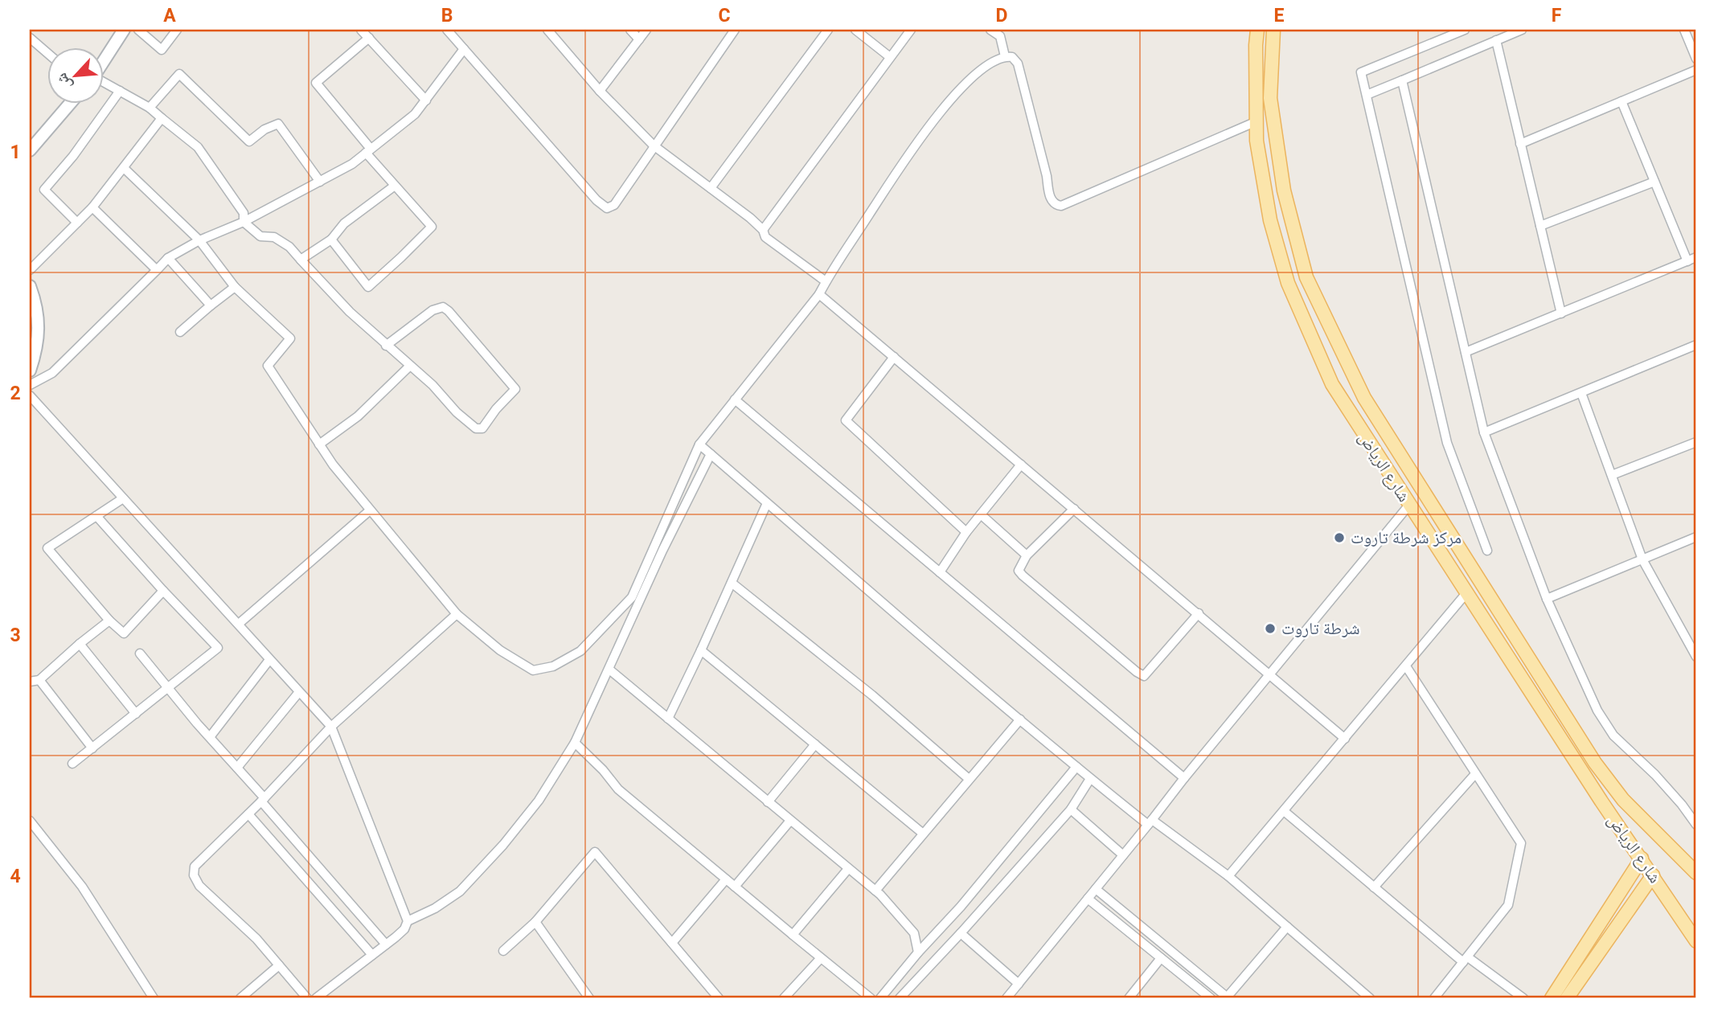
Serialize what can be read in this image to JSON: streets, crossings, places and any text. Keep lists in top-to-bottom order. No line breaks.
{"streets":{"main road":["شارع الرياض"]},"places":["مركز شرطة تاروت","شرطة تاروت"],"north":"bottom left","grid":{"columns":["A","B","C","D","E","F"],"rows":["1","2","3","4"]}}
